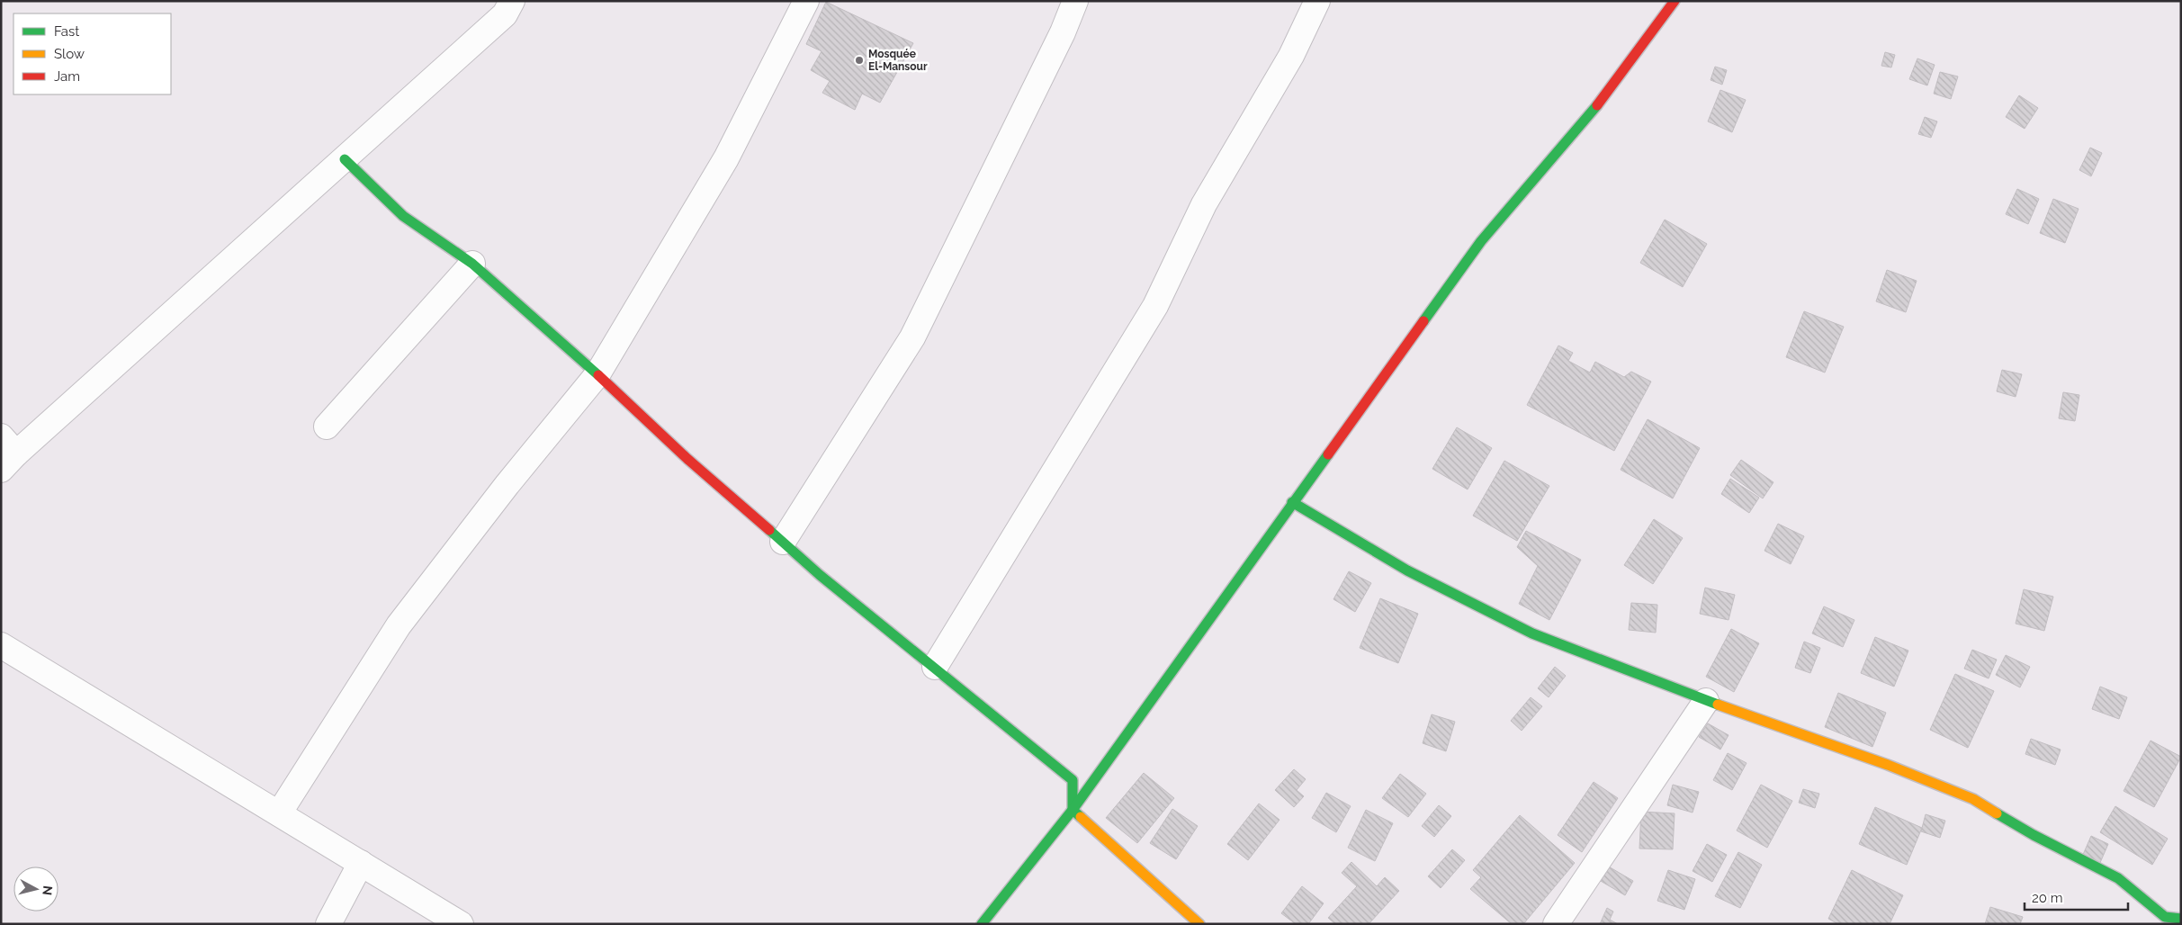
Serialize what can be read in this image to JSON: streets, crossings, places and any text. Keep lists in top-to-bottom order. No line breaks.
{"places":["Mosquée El-Mansour"],"legend":["Fast","Slow","Jam"],"scale_bar":"20 m","north":"right"}
